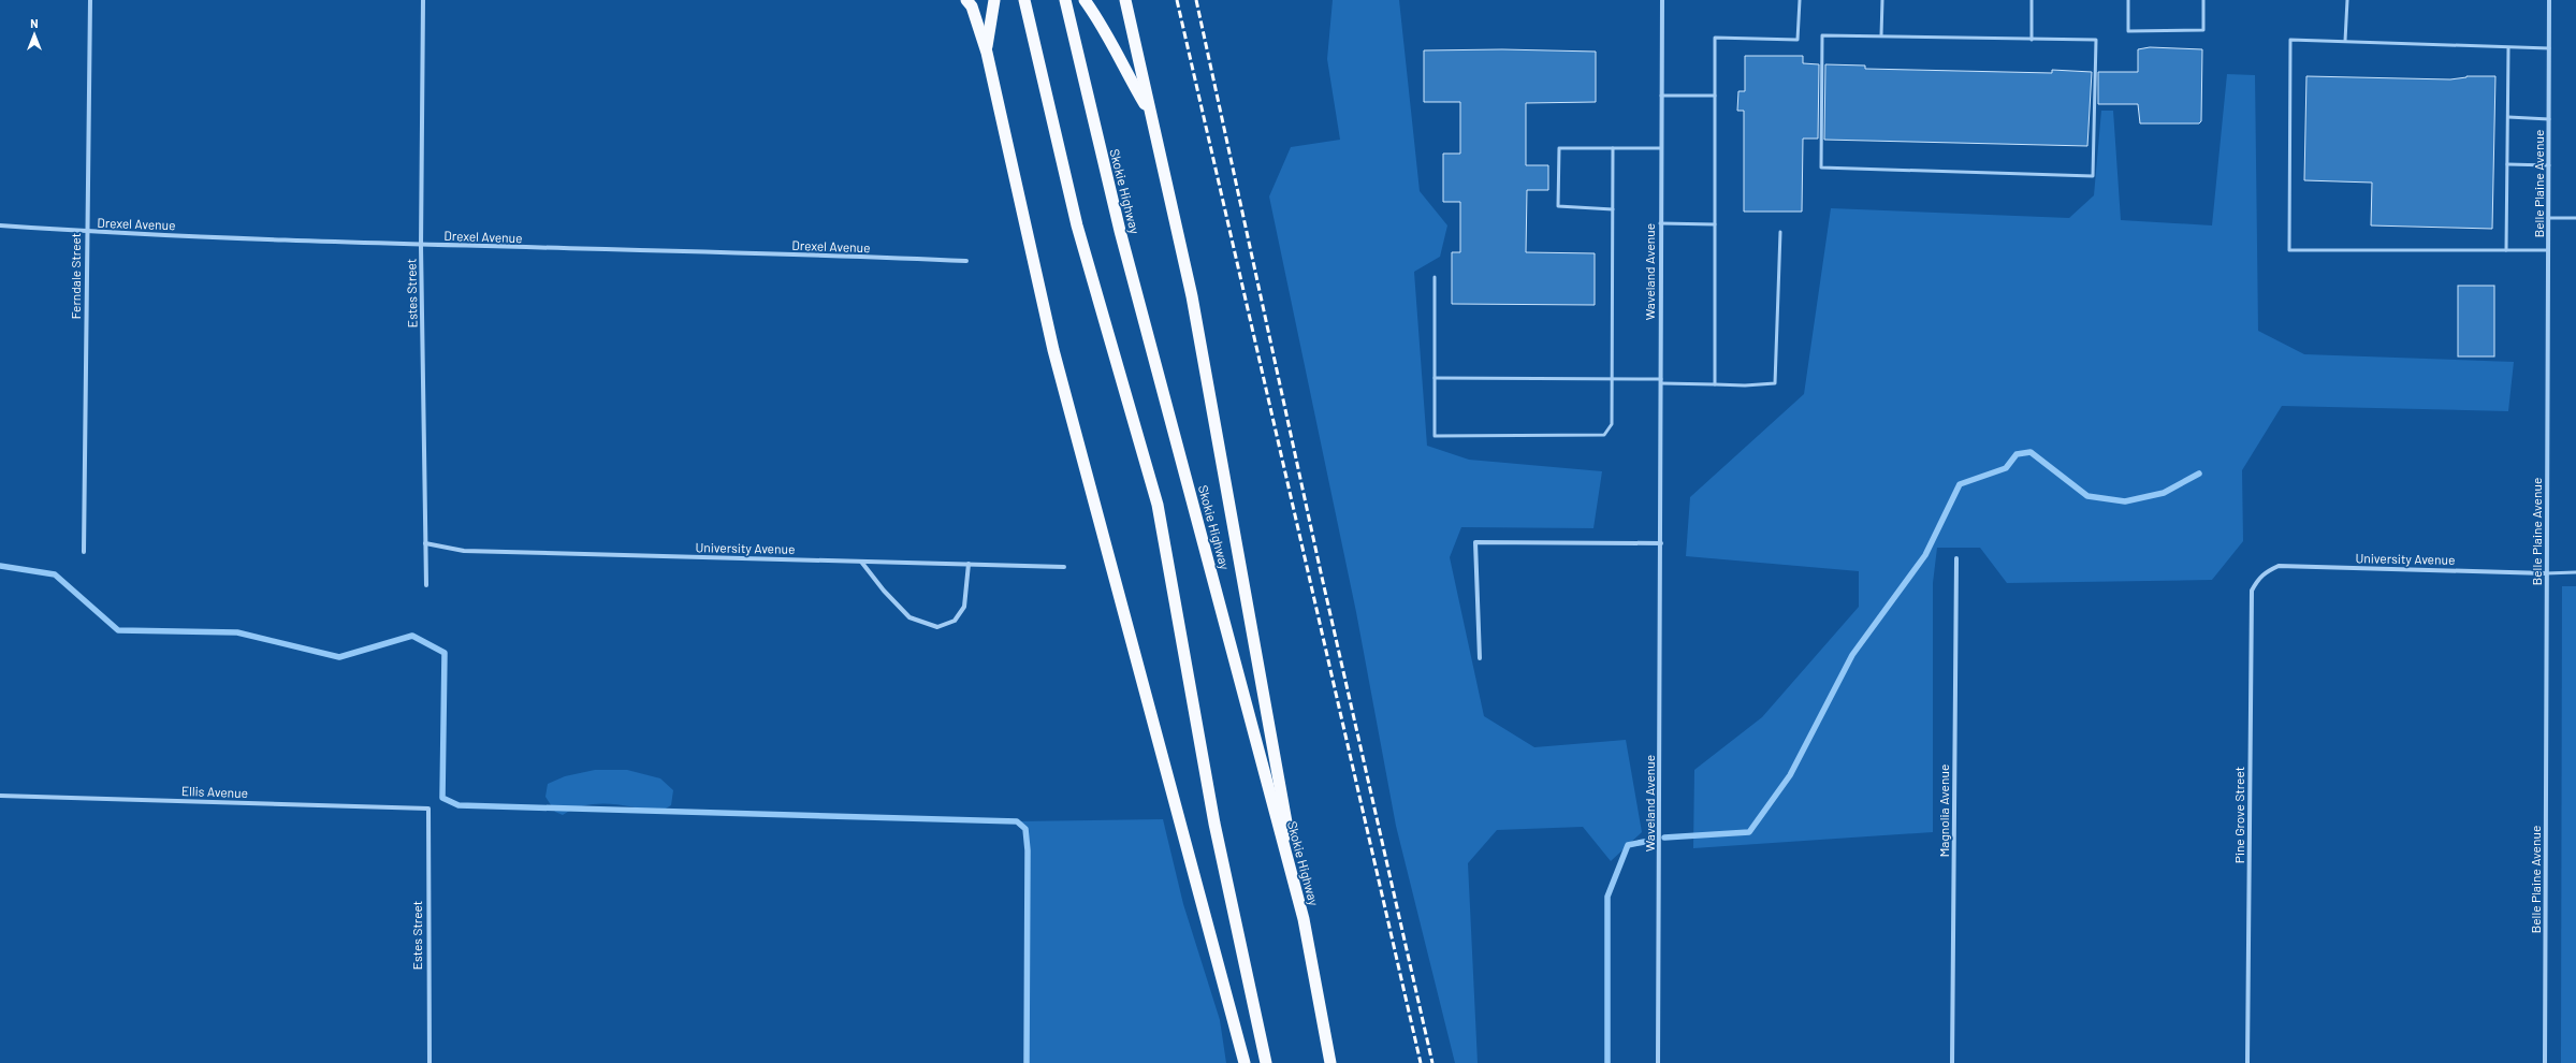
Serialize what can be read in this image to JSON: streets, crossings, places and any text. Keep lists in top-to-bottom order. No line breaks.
{"streets":{"highway":["Skokie Highway"],"street":["Belle Plaine Avenue","Drexel Avenue","Waveland Avenue","Ferndale Street","Estes Street","University Avenue","Ellis Avenue","Magnolia Avenue","Pine Grove Street"]},"crossings":[["Belle Plaine Avenue","University Avenue"],["Drexel Avenue","Ferndale Street"],["Drexel Avenue","Estes Street"],["Estes Street","University Avenue"],["Estes Street","Ellis Avenue"],["University Avenue","Pine Grove Street"]],"north":"top"}
